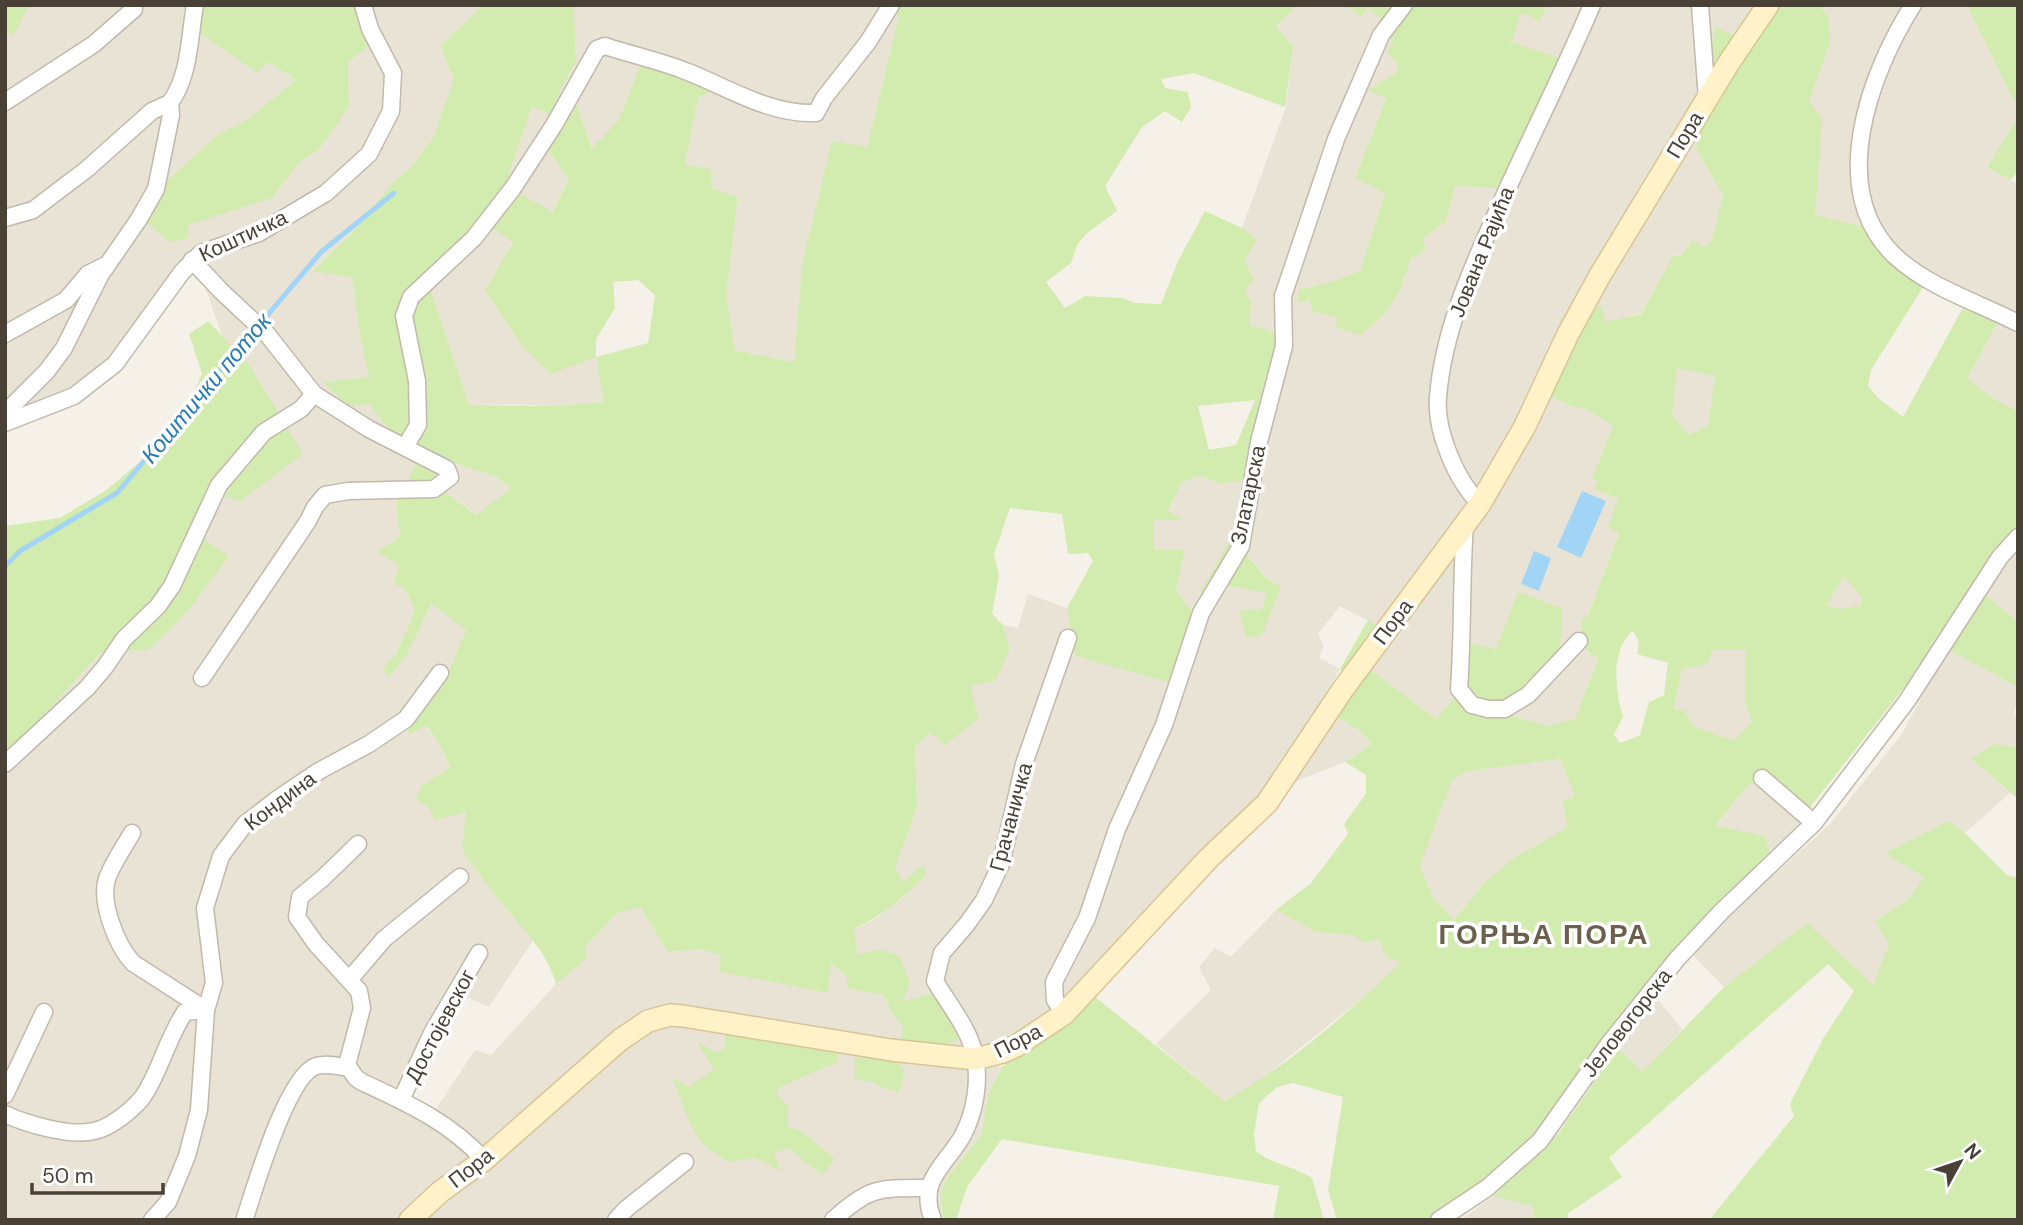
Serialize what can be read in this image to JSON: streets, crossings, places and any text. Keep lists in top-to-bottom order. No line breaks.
{"streets":{"street":["Пора","Коштичка","Јована Рајића","Златарска","Кондина","Грачаничка","Јеловогорска","Достојевског"]},"crossings":[["Пора","Јована Рајића"],["Пора","Златарска"],["Пора","Грачаничка"]],"districts":["ГОРЊА ПОРА"],"water":["Коштички поток"],"scale_bar":"50 m","north":"top right"}
